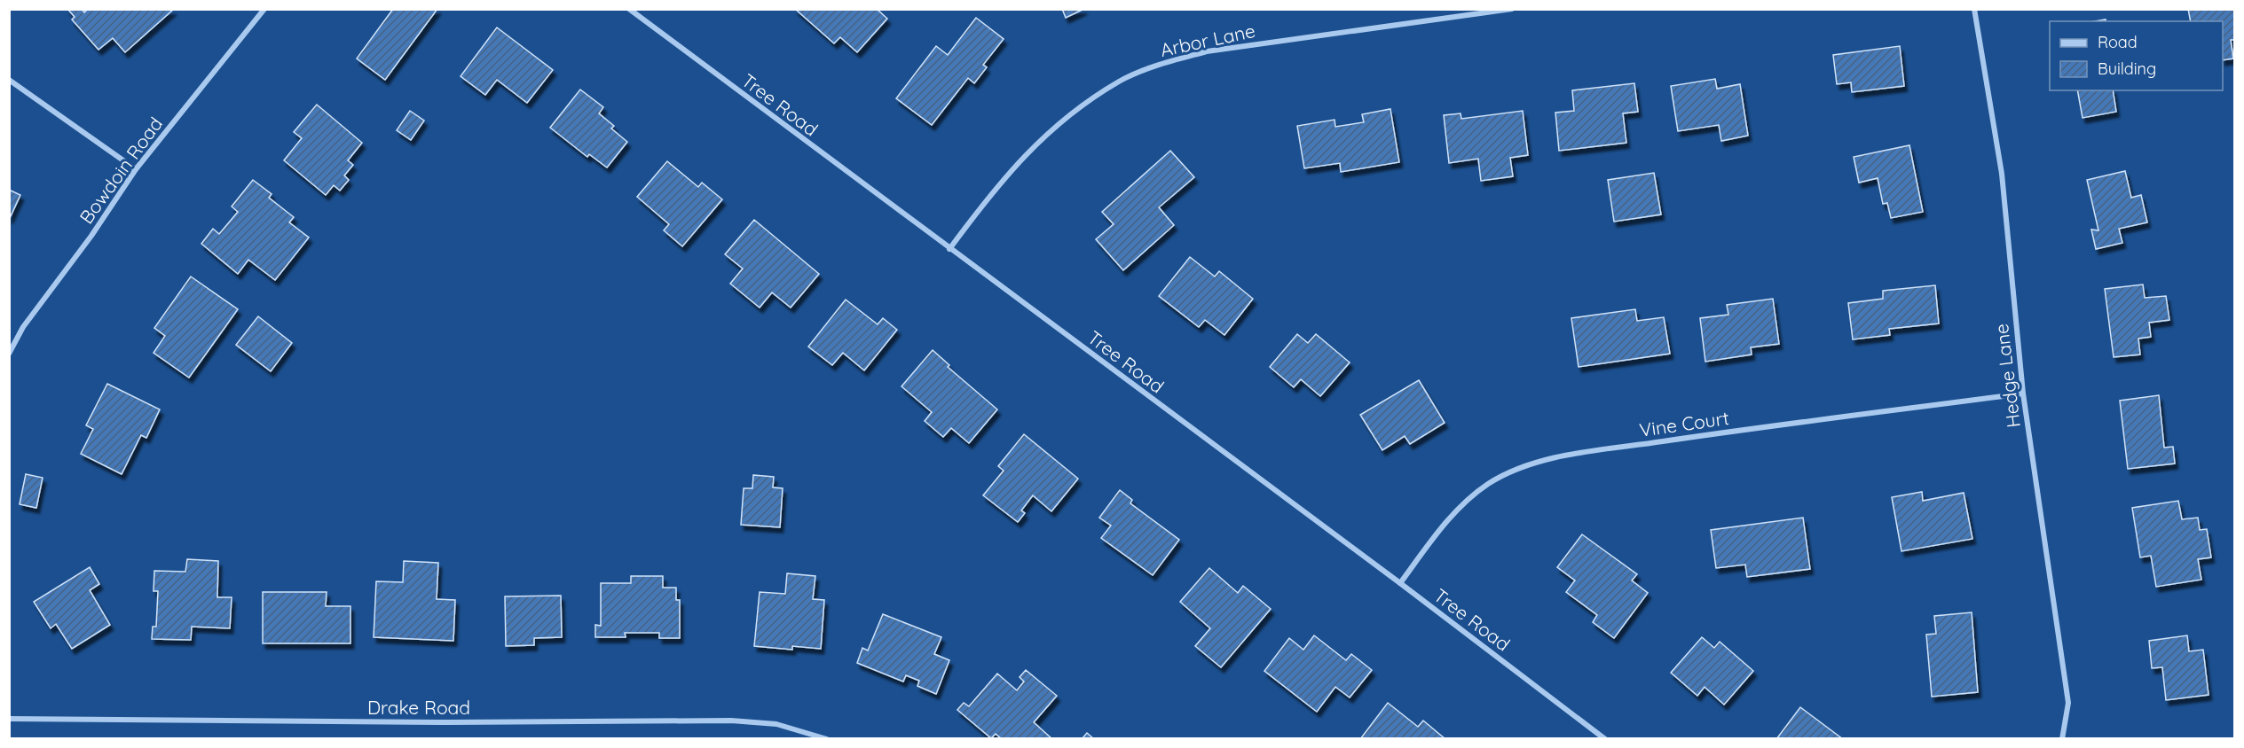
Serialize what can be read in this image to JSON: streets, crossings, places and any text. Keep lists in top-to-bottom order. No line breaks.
{"streets":{"street":["Arbor Lane","Tree Road","Bowdoin Road","Hedge Lane","Vine Court","Drake Road"]},"crossings":[["Arbor Lane","Tree Road"],["Tree Road","Vine Court"],["Hedge Lane","Vine Court"]],"legend":["Road","Building"]}
